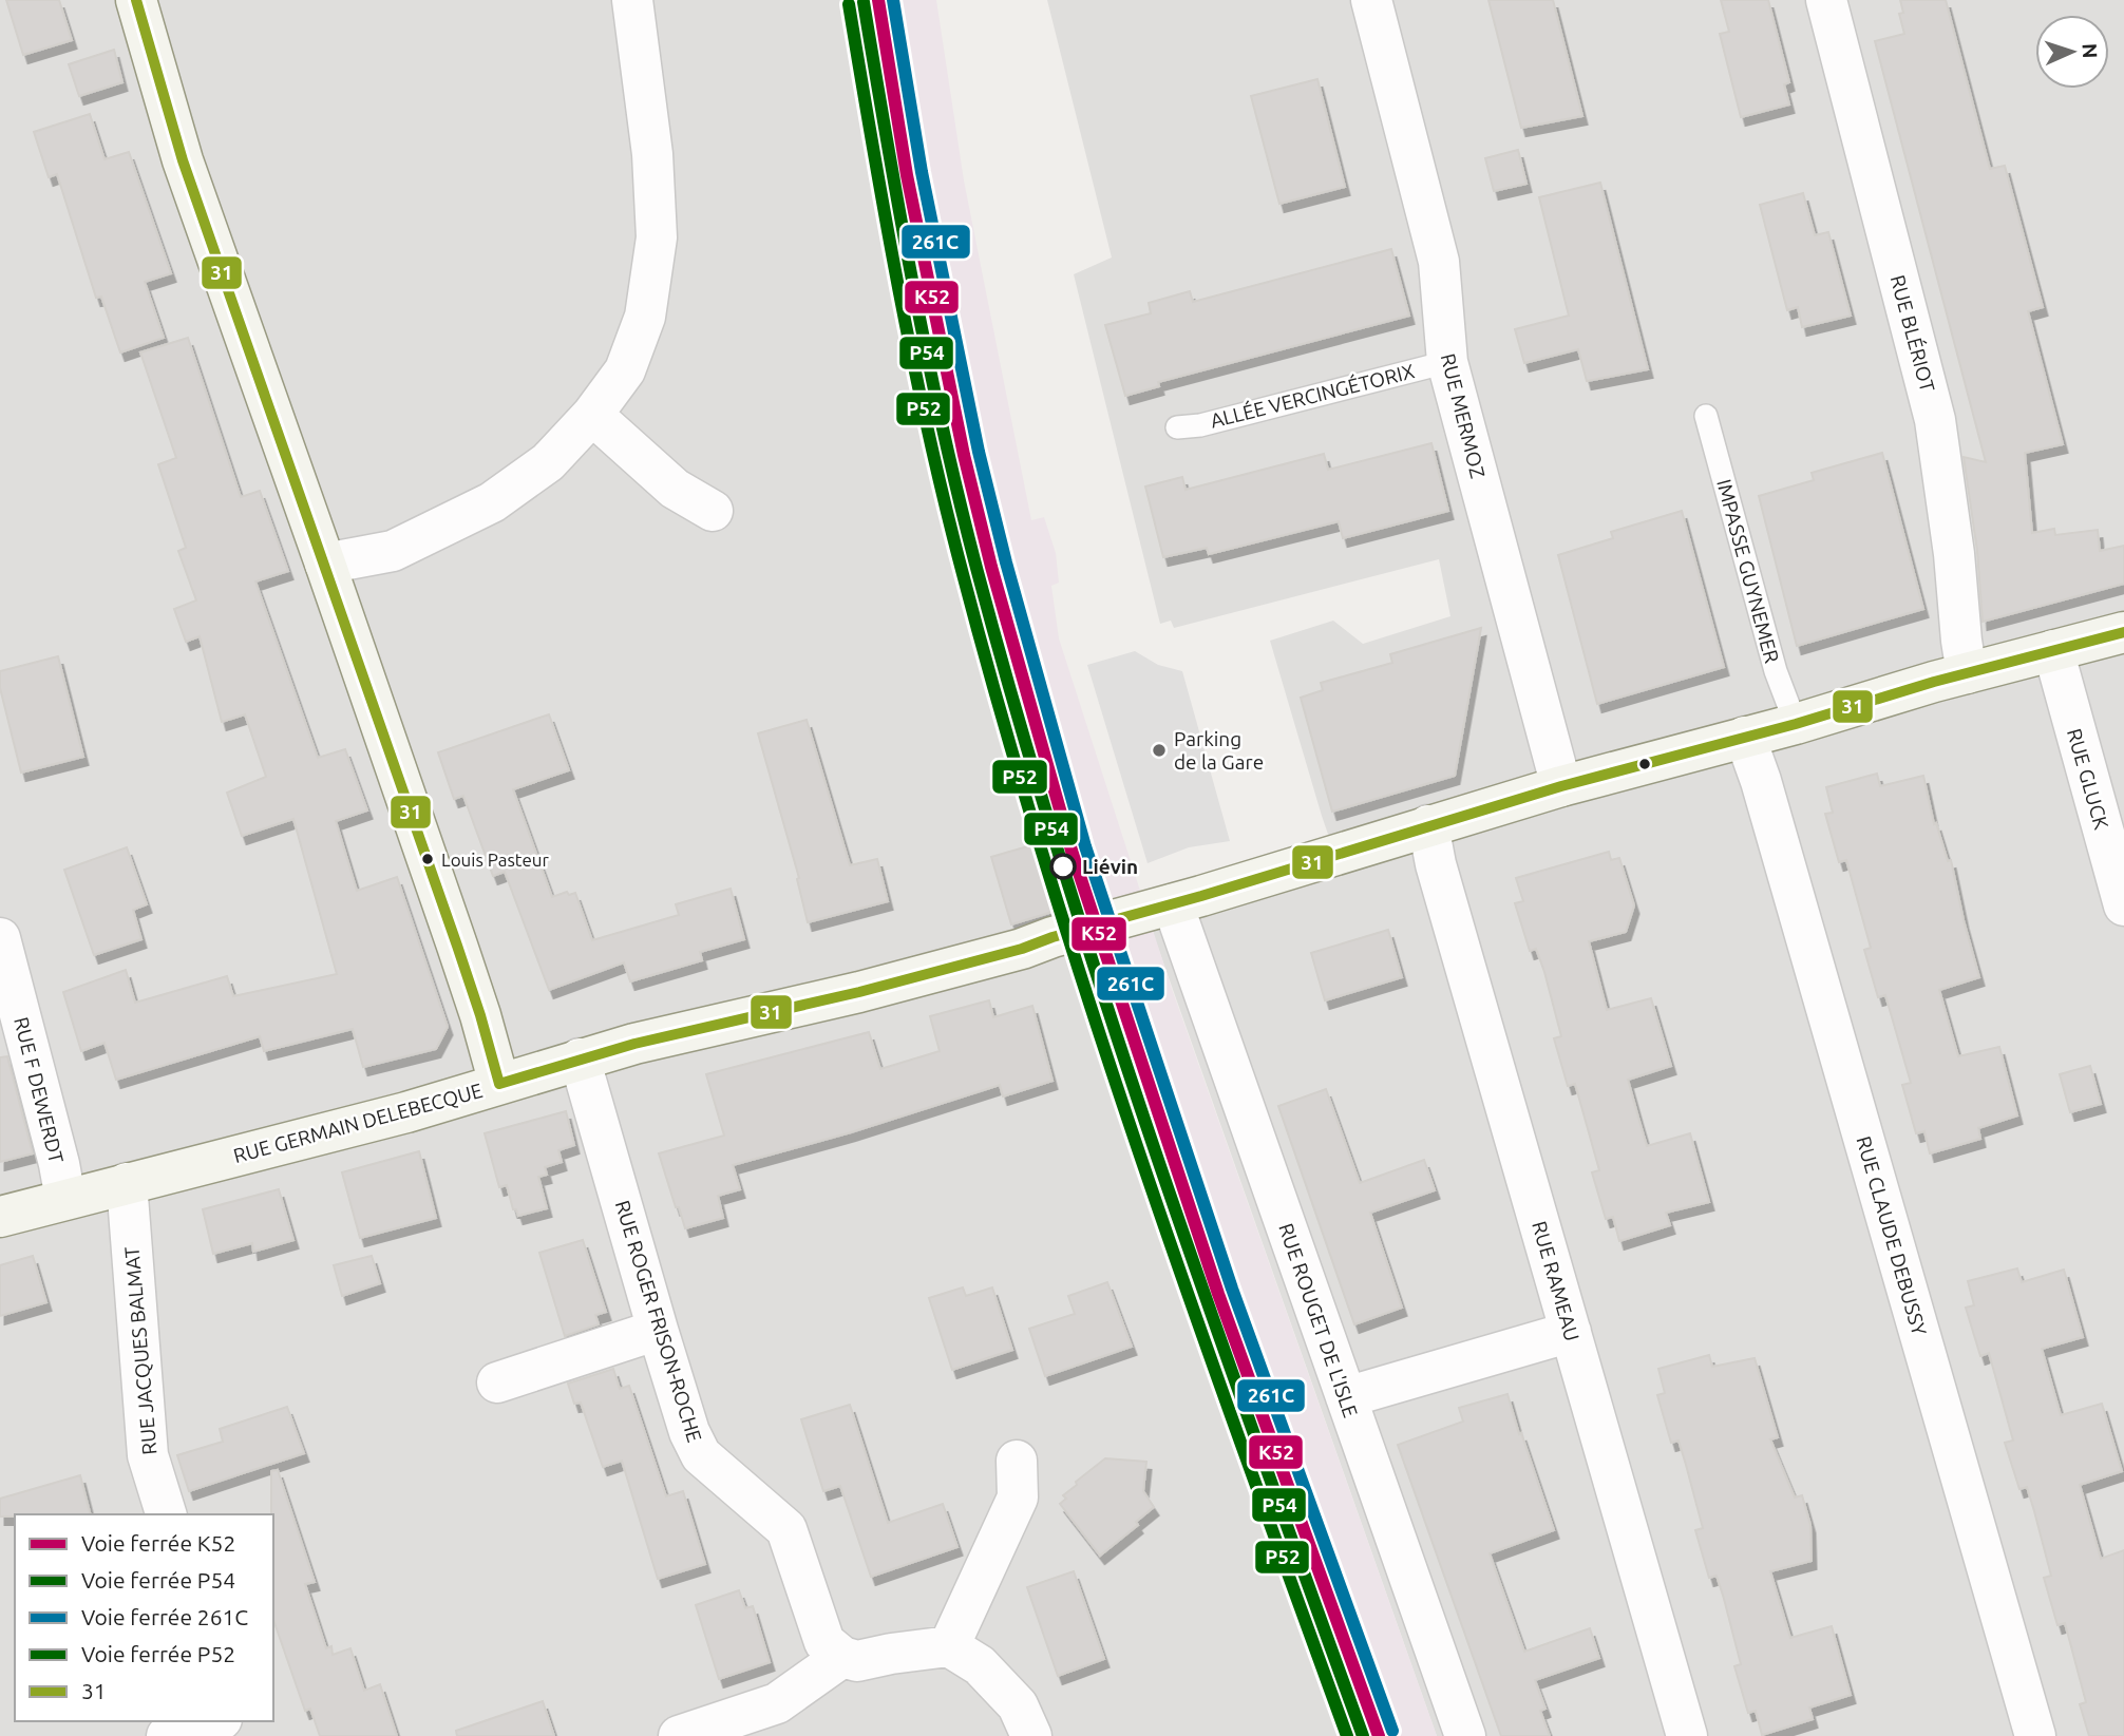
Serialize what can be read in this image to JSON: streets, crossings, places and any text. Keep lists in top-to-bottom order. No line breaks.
{"streets":{"street":["RUE BLÉRIOT","RUE MERMOZ","RUE GLUCK","RUE F DEWERDT","RUE GERMAIN DELEBECQUE","RUE CLAUDE DEBUSSY","RUE RAMEAU","RUE ROUGET DE L'ISLE","RUE ROGER FRISON-ROCHE","RUE JACQUES BALMAT"],"lane":["ALLÉE VERCINGÉTORIX","IMPASSE GUYNEMER"]},"crossings":[["RUE BLÉRIOT","RUE GERMAIN DELEBECQUE"],["ALLÉE VERCINGÉTORIX","RUE MERMOZ"],["RUE MERMOZ","RUE GERMAIN DELEBECQUE"],["IMPASSE GUYNEMER","RUE GERMAIN DELEBECQUE"],["RUE GLUCK","RUE GERMAIN DELEBECQUE"],["RUE F DEWERDT","RUE GERMAIN DELEBECQUE"],["RUE GERMAIN DELEBECQUE","RUE CLAUDE DEBUSSY"],["RUE GERMAIN DELEBECQUE","RUE RAMEAU"],["RUE GERMAIN DELEBECQUE","RUE ROUGET DE L'ISLE"],["RUE GERMAIN DELEBECQUE","RUE ROGER FRISON-ROCHE"],["RUE GERMAIN DELEBECQUE","RUE JACQUES BALMAT"]],"places":["Parking de la Gare","Louis Pasteur","Liévin"],"lines":["rail line K52","rail line 261C","transit line 31","rail line P54","rail line P52"],"legend":["Voie ferrée K52","Voie ferrée P54","Voie ferrée 261C","Voie ferrée P52","31"],"north":"right"}
